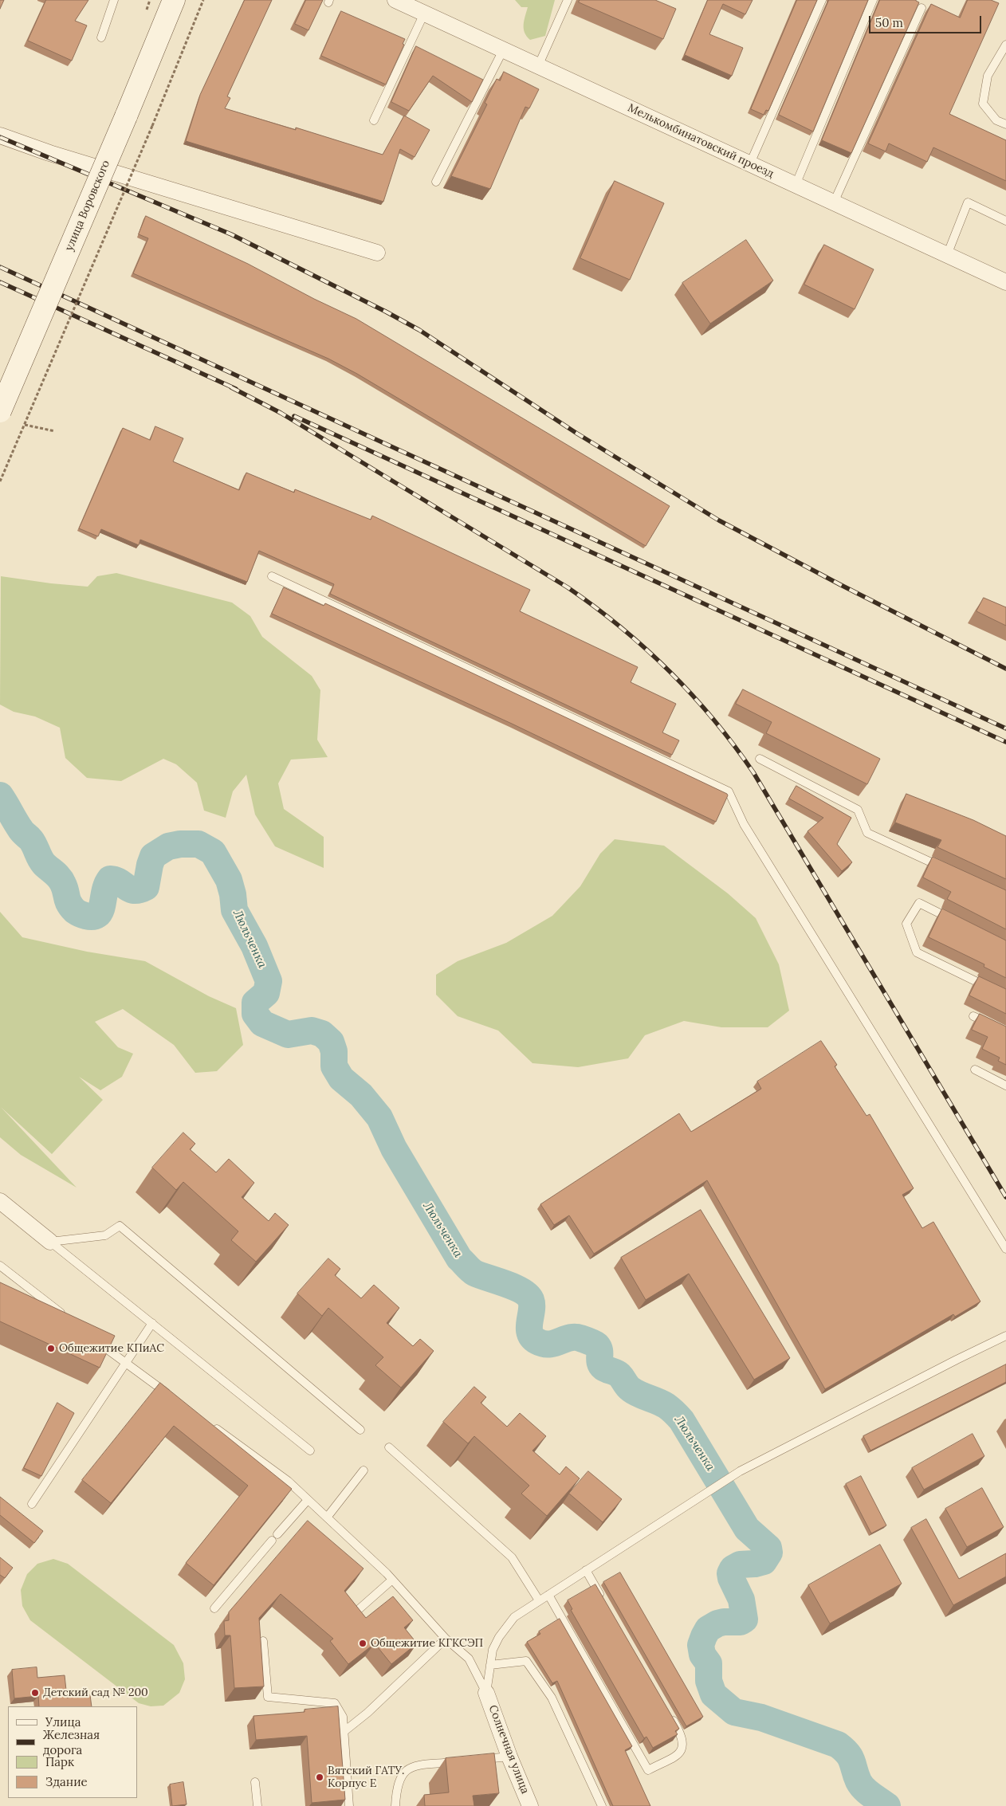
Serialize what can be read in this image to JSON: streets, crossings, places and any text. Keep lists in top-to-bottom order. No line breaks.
{"streets":{"main road":["улица Воровского"],"street":["Мелькомбинатовский проезд","Солнечная улица"]},"water":["Люльченка"],"places":["Общежитие КПиАС","Общежитие КГКСЭП","Детский сад № 200","Вятский ГАТУ. Корпус Е"],"legend":["Улица","Железная дорога","Парк","Здание"],"scale_bar":"50 m"}
